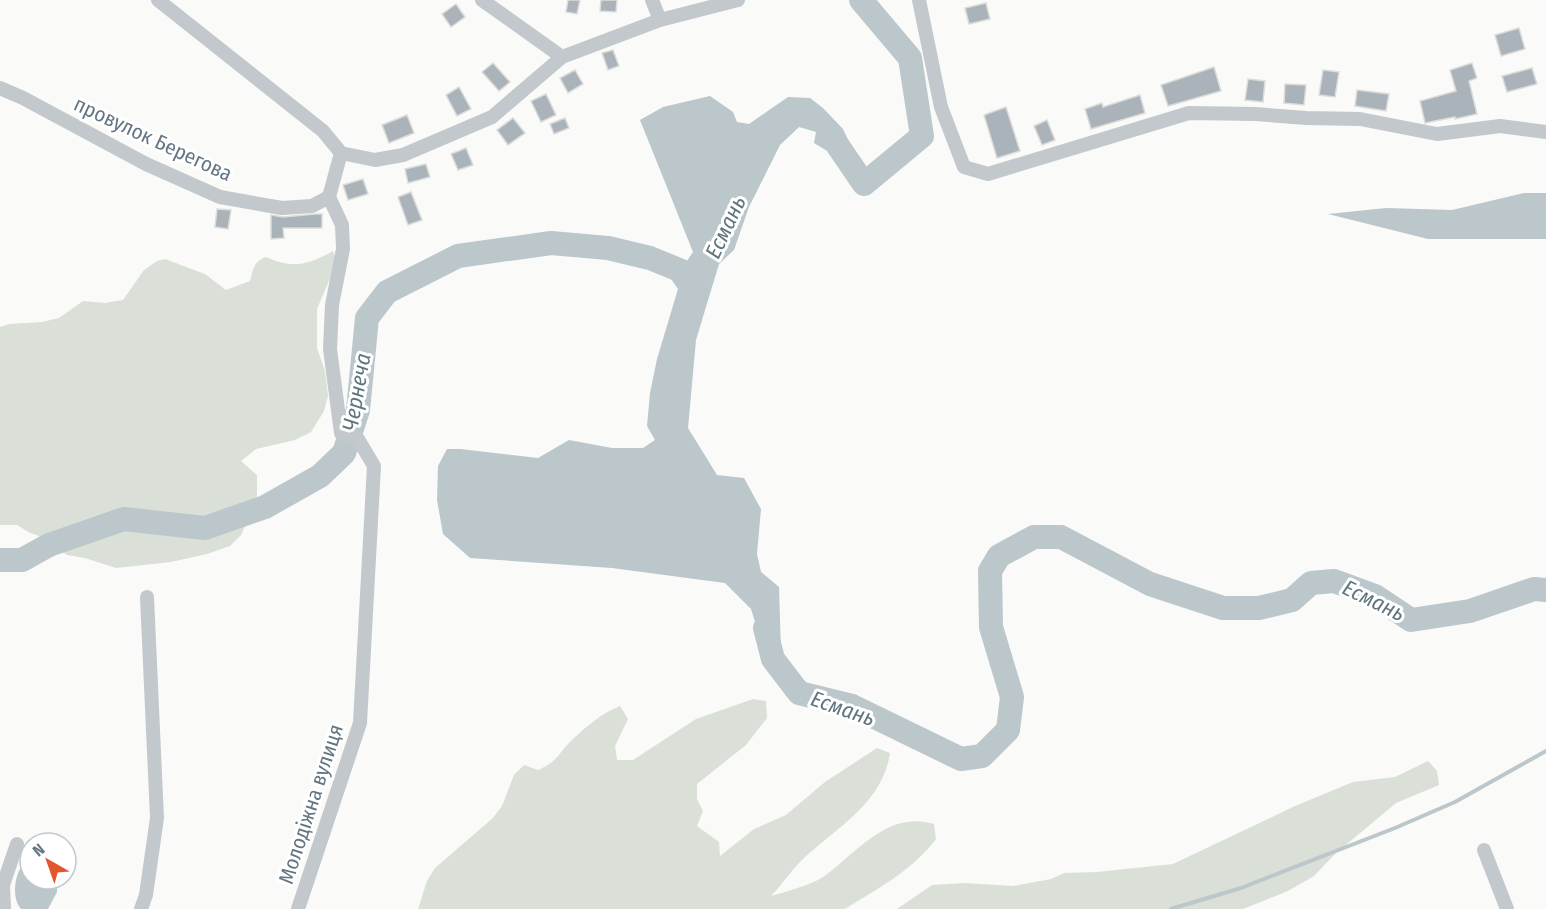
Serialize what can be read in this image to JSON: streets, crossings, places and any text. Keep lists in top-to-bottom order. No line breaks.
{"streets":{"street":["провулок Берегова","Молодіжна вулиця"]},"crossings":[["провулок Берегова","Молодіжна вулиця"]],"water":["Есмань","Чернеча"],"north":"top left"}
